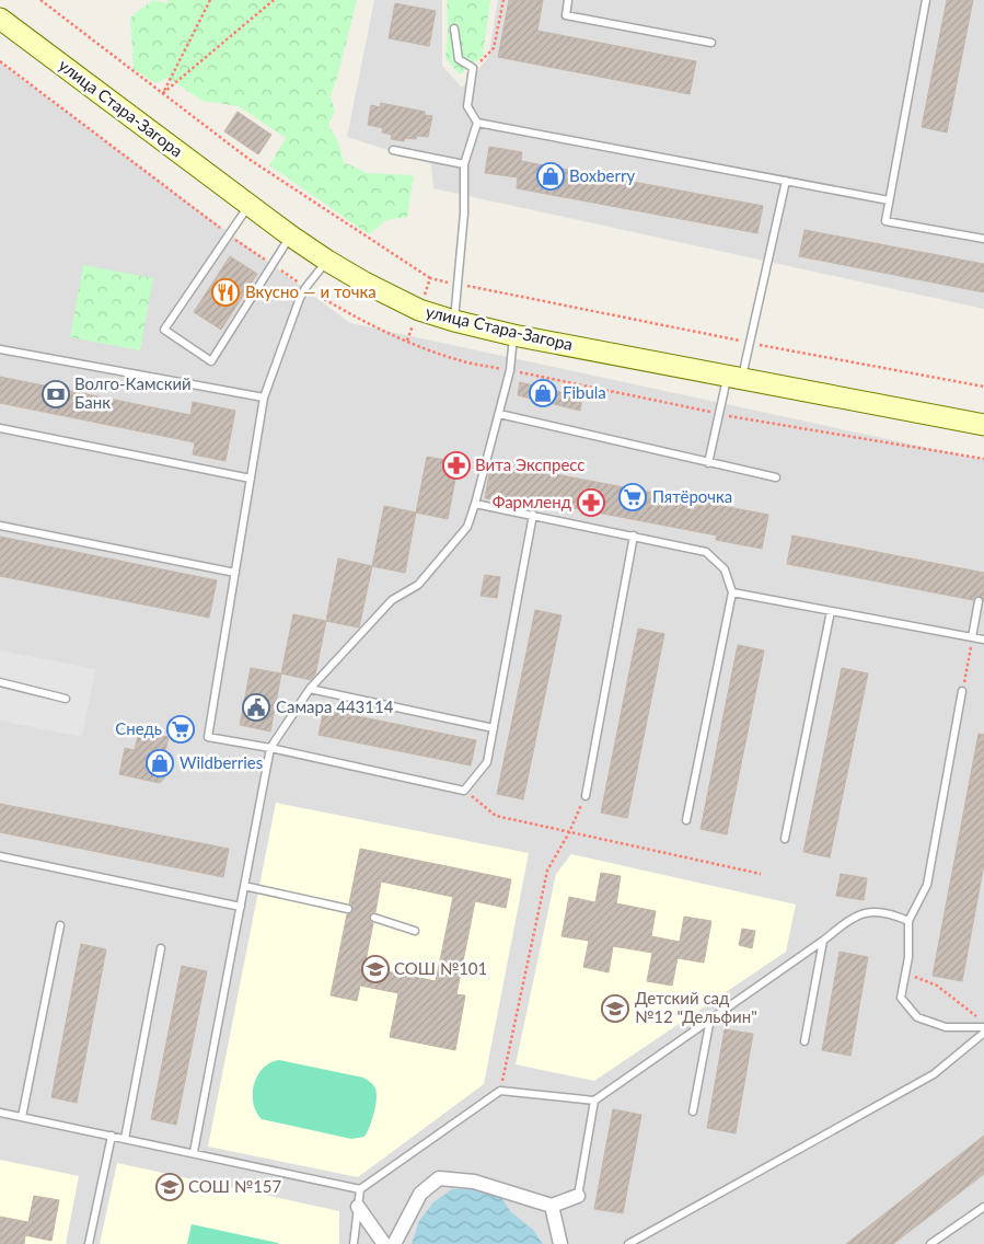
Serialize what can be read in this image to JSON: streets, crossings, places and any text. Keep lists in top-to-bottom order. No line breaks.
{"streets":{"main road":["улица Стара-Загора"]},"places":{"shop":["Boxberry","Fibula","Wildberries"],"restaurant":["Вкусно — и точка"],"bank":["Волго-Камский Банк"],"pharmacy":["Вита Экспресс","Фармленд"],"supermarket":["Пятёрочка","Снедь"],"public building":["Самара 443114"],"school or university":["СОШ №101","Детский сад №12 \"Дельфин\"","СОШ №157"]}}
